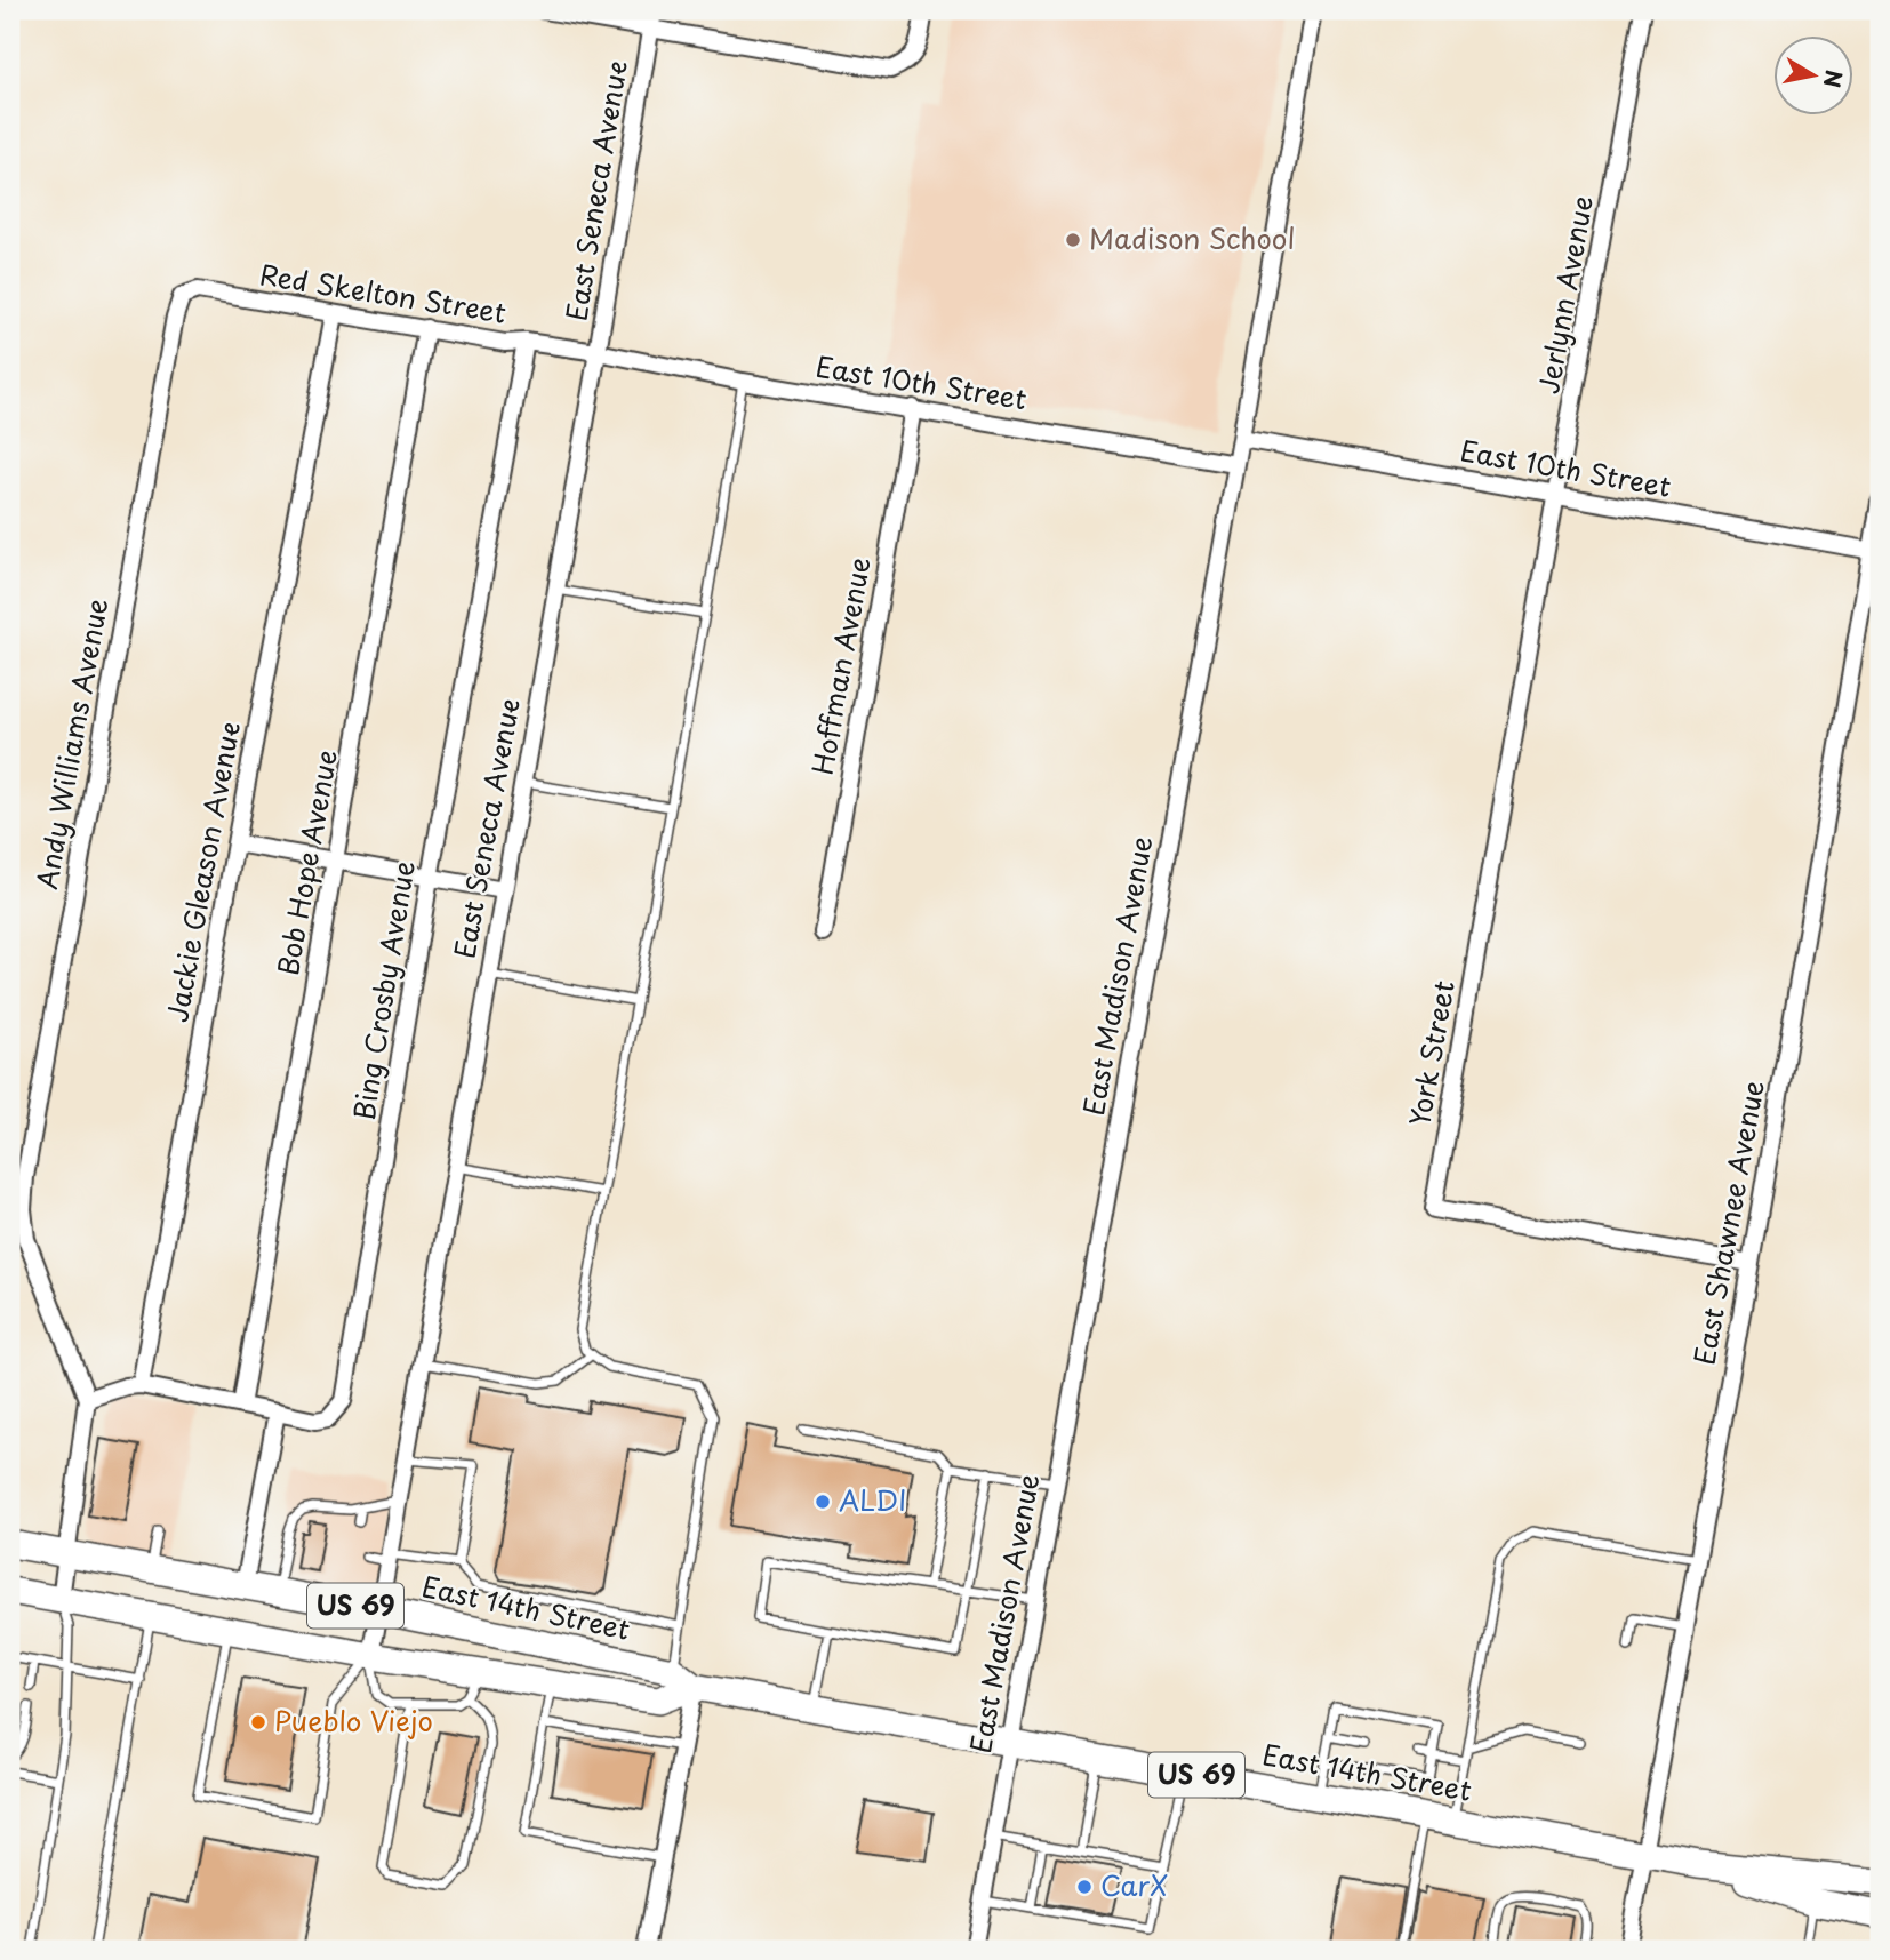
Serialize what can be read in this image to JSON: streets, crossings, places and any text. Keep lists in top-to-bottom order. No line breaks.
{"streets":{"main road":["US 69","East 14th Street"],"street":["East Seneca Avenue","Red Skelton Street","Jerlynn Avenue","East 10th Street","Hoffman Avenue","Andy Williams Avenue","Bob Hope Avenue","Jackie Gleason Avenue","East Madison Avenue","Bing Crosby Avenue","York Street","East Shawnee Avenue"]},"crossings":[["East Seneca Avenue","Red Skelton Street"],["East Seneca Avenue","East 10th Street"],["East Seneca Avenue","East 14th Street"],["Red Skelton Street","East 10th Street"],["Red Skelton Street","Andy Williams Avenue"],["Red Skelton Street","Bob Hope Avenue"],["Red Skelton Street","Jackie Gleason Avenue"],["Red Skelton Street","Bing Crosby Avenue"],["Jerlynn Avenue","East 10th Street"],["Jerlynn Avenue","York Street"],["East 10th Street","Hoffman Avenue"],["East 10th Street","East Madison Avenue"],["East 10th Street","East Shawnee Avenue"],["Andy Williams Avenue","East 14th Street"],["Bob Hope Avenue","Bing Crosby Avenue"],["Jackie Gleason Avenue","Bing Crosby Avenue"],["East Madison Avenue","East 14th Street"],["York Street","East Shawnee Avenue"],["East Shawnee Avenue","East 14th Street"]],"places":["Madison School","ALDI","Pueblo Viejo","CarX"],"north":"right"}
